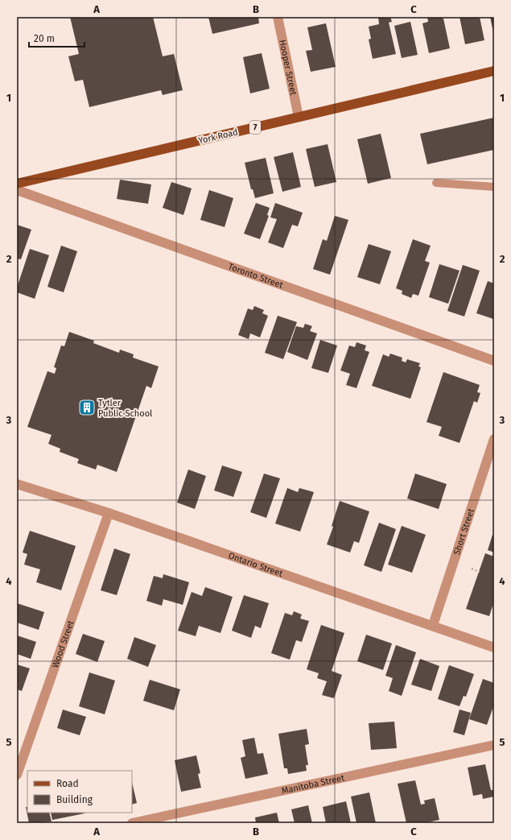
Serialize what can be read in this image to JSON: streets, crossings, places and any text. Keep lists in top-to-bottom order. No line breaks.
{"streets":{"main road":["7","York Road"],"street":["Hooper Street","Toronto Street","Short Street","Ontario Street","Wood Street","Manitoba Street"]},"crossings":[["Hooper Street","York Road"],["Short Street","Ontario Street"],["Ontario Street","Wood Street"]],"places":{"building":["Tytler Public School"]},"legend":["Road","Building"],"scale_bar":"20 m","grid":{"columns":["A","B","C"],"rows":["1","2","3","4","5"]}}
